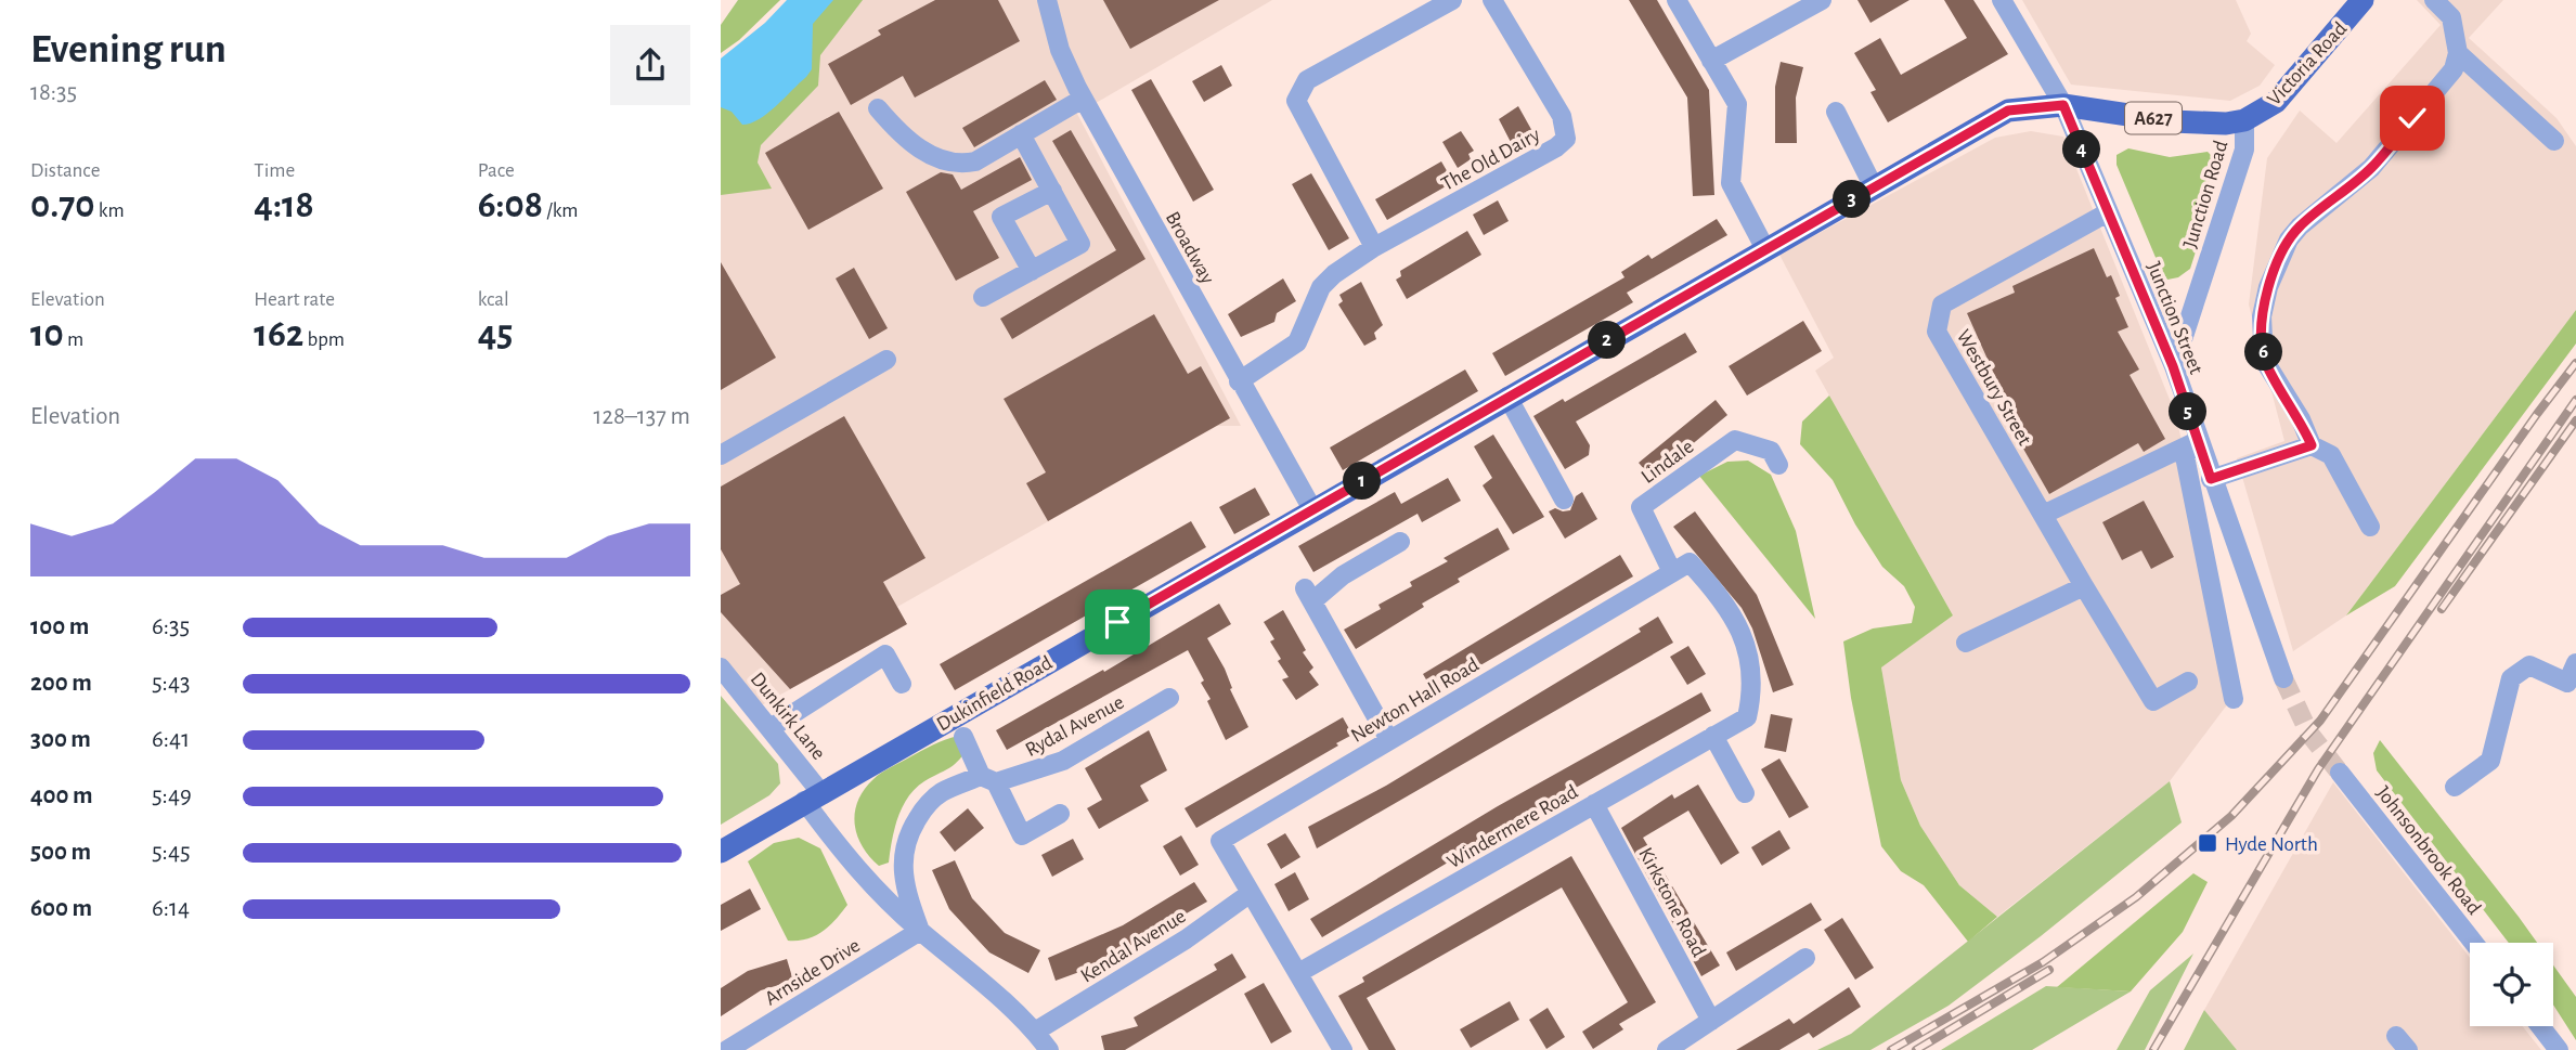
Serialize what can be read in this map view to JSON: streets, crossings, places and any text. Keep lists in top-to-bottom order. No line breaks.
{"streets":{"main road":["Victoria Road","A627","Dukinfield Road"],"street":["The Old Dairy","Junction Road","Broadway","Junction Street","Westbury Street","Lindale","Newton Hall Road","Dunkirk Lane","Rydal Avenue","Windermere Road","Johnsonbrook Road","Kirkstone Road","Kendal Avenue","Arnside Drive"]},"crossings":[["Victoria Road","Junction Road"],["Victoria Road","Dukinfield Road"],["The Old Dairy","Broadway"],["Junction Road","Junction Street"],["Junction Road","Dukinfield Road"],["Broadway","Dukinfield Road"],["Junction Street","Westbury Street"],["Junction Street","Dukinfield Road"],["Lindale","Newton Hall Road"],["Lindale","Windermere Road"],["Dukinfield Road","Dunkirk Lane"],["Newton Hall Road","Windermere Road"],["Newton Hall Road","Kendal Avenue"],["Dunkirk Lane","Rydal Avenue"],["Dunkirk Lane","Kendal Avenue"],["Dunkirk Lane","Arnside Drive"],["Rydal Avenue","Arnside Drive"],["Windermere Road","Kirkstone Road"]],"places":{"transit":["Hyde North"]},"page":{"heading":["Evening run","18:35"],"stats":[["Distance","0.70 km"],["Time","4:18"],["Pace","6:08 /km"],["Elevation","10 m"],["Heart rate","162 bpm"],["kcal","45"]],"pins":["4","3","2","6","5","1"],"chart":["Elevation","128–137 m"],"list":[{"name":"100 m","note":"6:35"},{"name":"200 m","note":"5:43"},{"name":"300 m","note":"6:41"},{"name":"400 m","note":"5:49"},{"name":"500 m","note":"5:45"},{"name":"600 m","note":"6:14"}]}}
